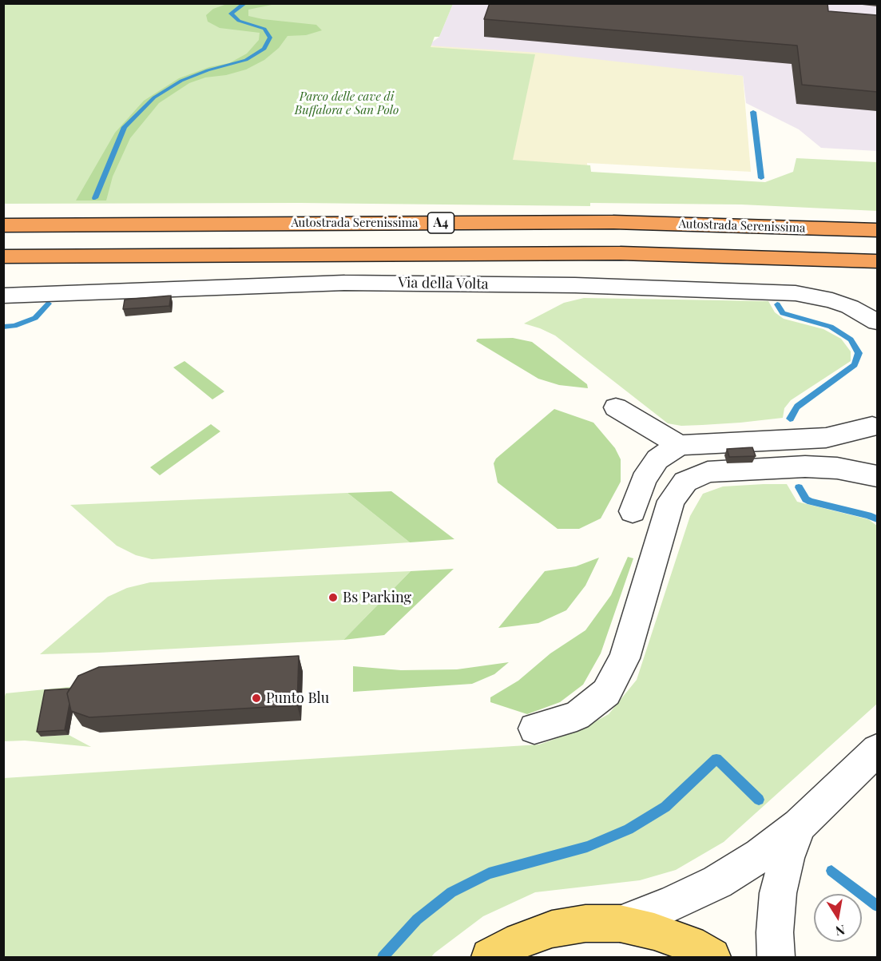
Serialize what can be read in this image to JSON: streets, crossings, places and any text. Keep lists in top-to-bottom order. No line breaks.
{"streets":{"highway":["Autostrada Serenissima","A4"],"street":["Via della Volta"]},"parks":["Parco delle cave di Buffalora e San Polo"],"places":["Bs Parking","Punto Blu"],"north":"bottom"}
